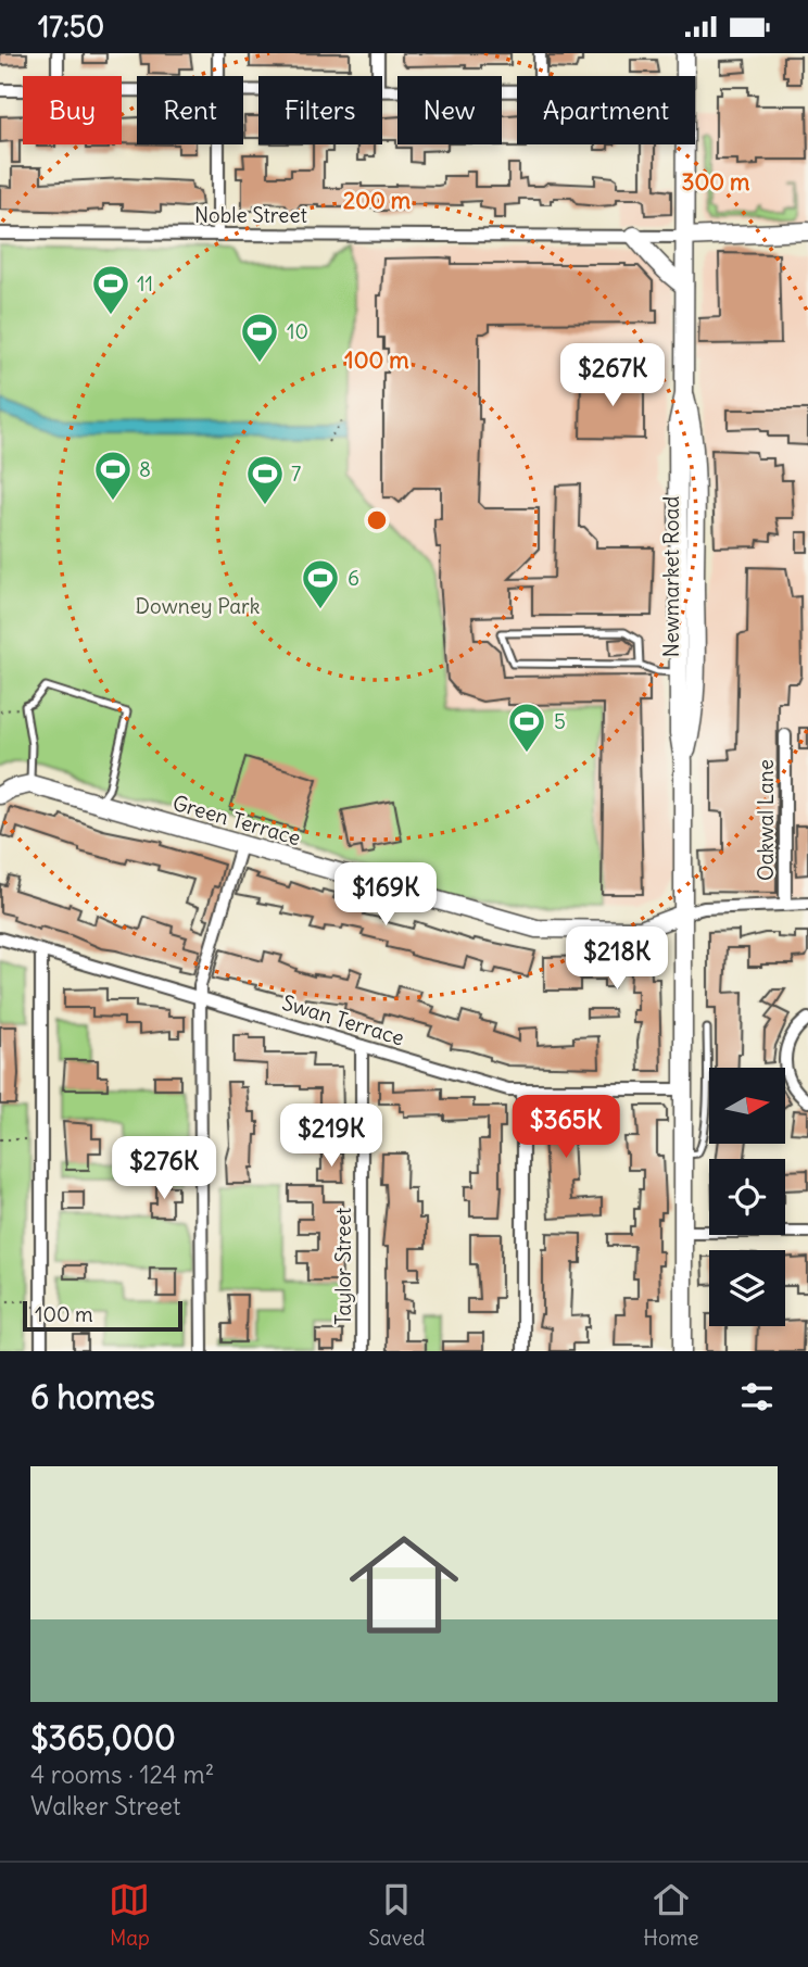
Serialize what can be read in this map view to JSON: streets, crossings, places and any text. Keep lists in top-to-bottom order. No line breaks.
{"streets":{"main road":["Newmarket Road","Green Terrace"],"street":["Noble Street","Oakwal Lane","Swan Terrace","Taylor Street"]},"crossings":[["Noble Street","Newmarket Road"],["Newmarket Road","Green Terrace"],["Newmarket Road","Swan Terrace"],["Swan Terrace","Taylor Street"]],"parks":["Downey Park"],"places":{"sports":["11","10","8","7","6","5"]},"scale_bar":"100 m","north":"right","page":{"status":"17:50","chip":["Buy","Rent","Filters","New","Apartment"],"price":["$267K","$169K","$218K","$365K","$219K","$276K"],"scale":"100 m","heading":"6 homes","list":[{"name":"$365,000","note":"4 rooms · 124 m² · Walker Street"}],"tabs":["Map","Saved","Home"]},"rings":["300 m","200 m","100 m"]}
